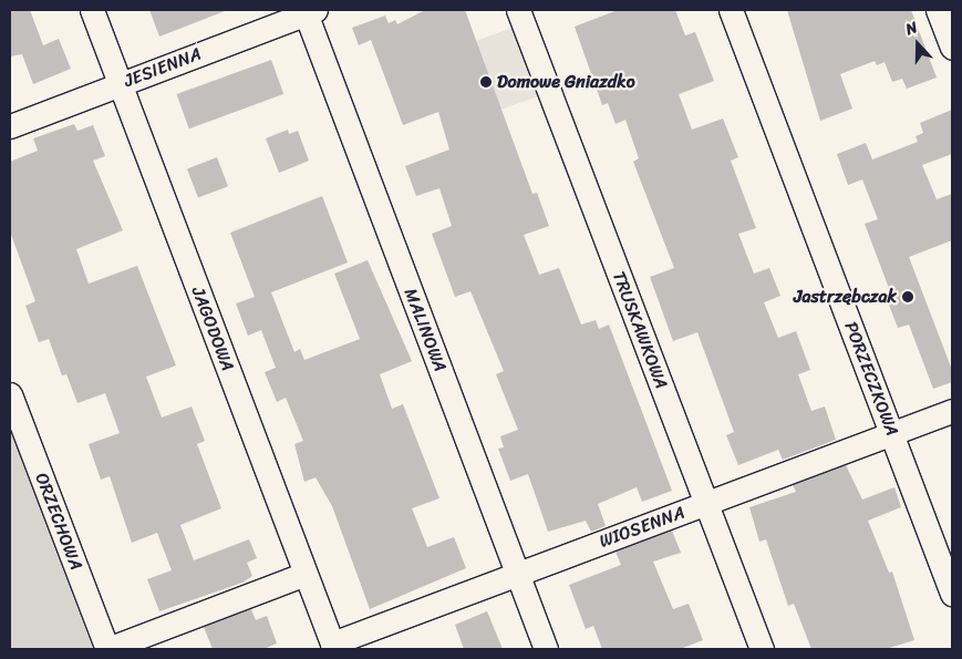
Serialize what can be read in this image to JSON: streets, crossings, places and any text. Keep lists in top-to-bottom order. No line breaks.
{"streets":{"street":["JESIENNA","JAGODOWA","MALINOWA","TRUSKAWKOWA","PORZECZKOWA","ORZECHOWA","WIOSENNA"]},"crossings":[["JESIENNA","JAGODOWA"],["JESIENNA","MALINOWA"],["JAGODOWA","WIOSENNA"],["MALINOWA","WIOSENNA"],["TRUSKAWKOWA","WIOSENNA"],["PORZECZKOWA","WIOSENNA"]],"places":["Domowe Gniazdko","Jastrzębczak"],"north":"top"}
